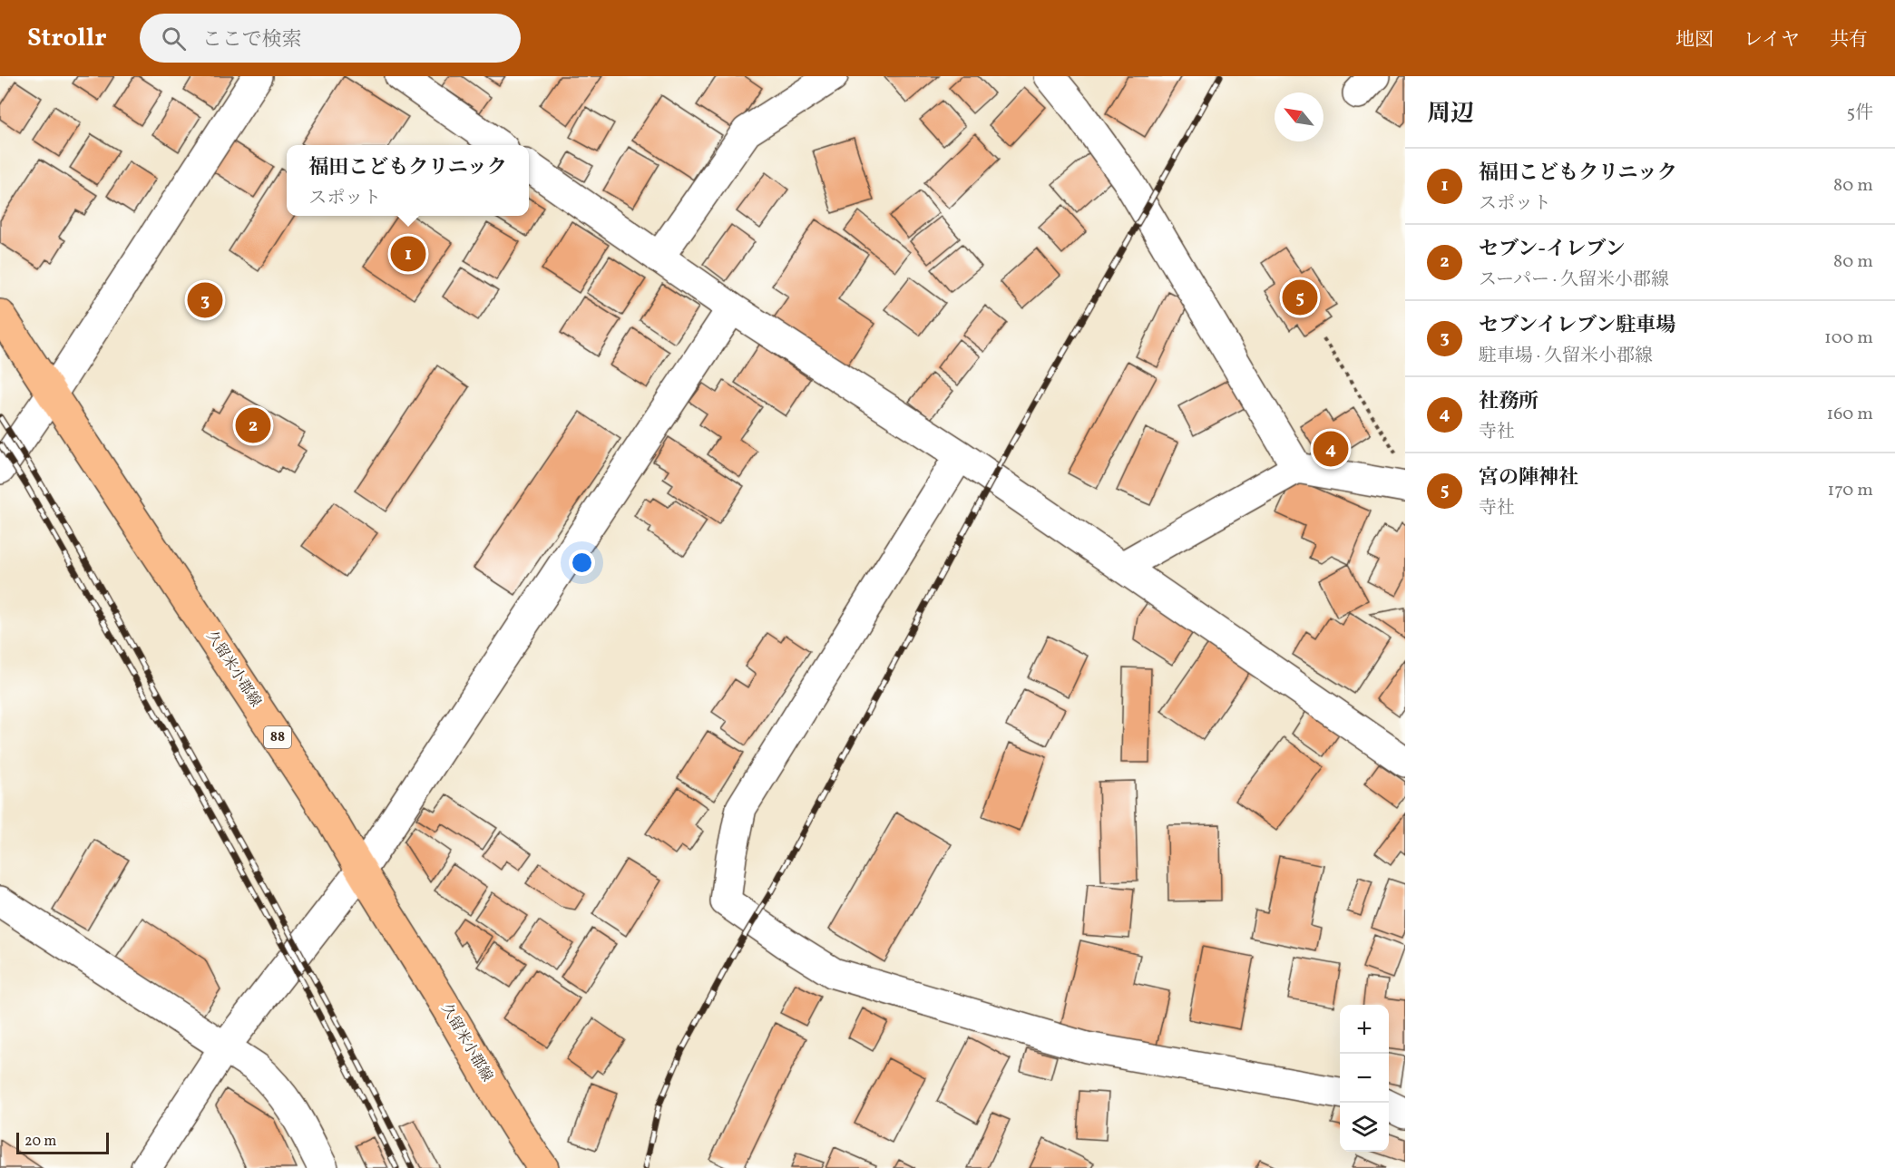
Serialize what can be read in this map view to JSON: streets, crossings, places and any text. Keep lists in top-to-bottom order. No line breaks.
{"streets":{"main road":["久留米小郡線","88"]},"scale_bar":"20 m","north":"top left","page":{"header":"Strollr","search":"ここで検索","nav":["地図","レイヤ","共有"],"heading":["周辺","5件"],"popup":["福田こどもクリニック","スポット"],"list":[{"mark":"1","name":"福田こどもクリニック","note":"スポット","value":"80 m"},{"mark":"2","name":"セブン-イレブン","note":"スーパー · 久留米小郡線","value":"80 m"},{"mark":"3","name":"セブンイレブン駐車場","note":"駐車場 · 久留米小郡線","value":"100 m"},{"mark":"4","name":"社務所","note":"寺社","value":"160 m"},{"mark":"5","name":"宮の陣神社","note":"寺社","value":"170 m"}],"pins":["1","5","3","2","4"],"map_buttons":["+","−"],"scale":"20 m"}}
